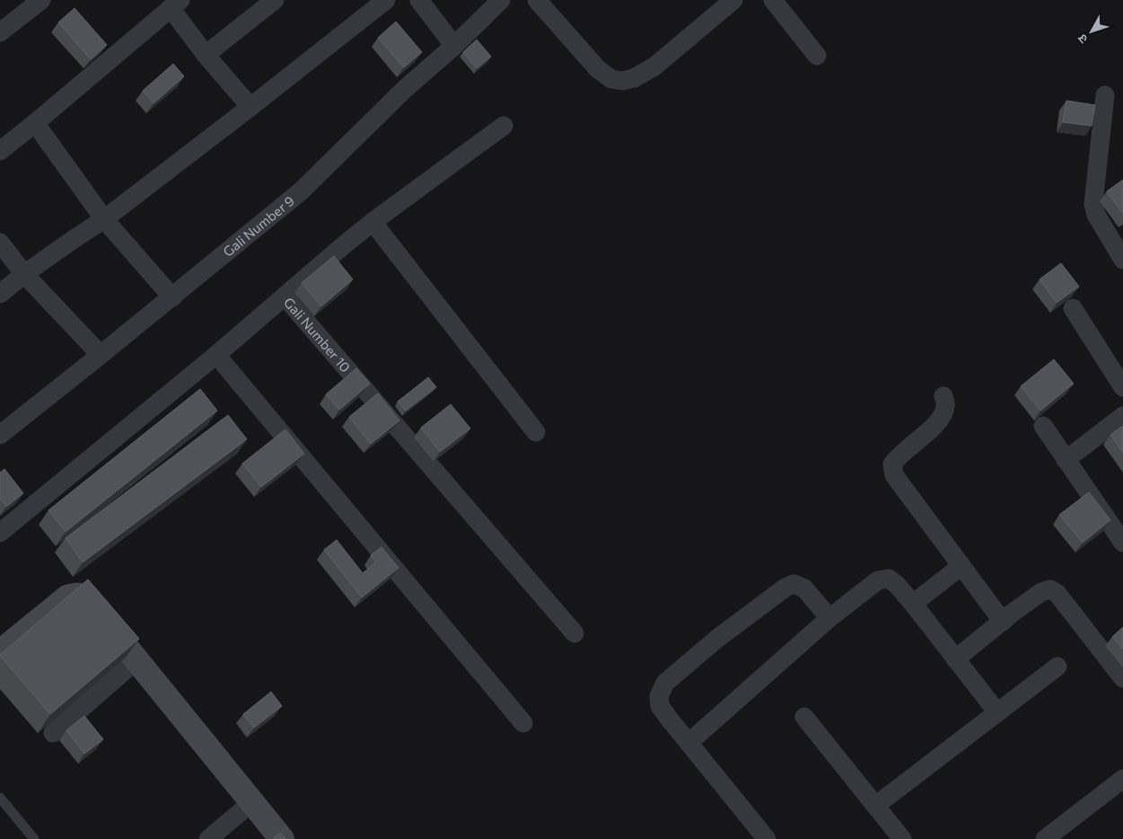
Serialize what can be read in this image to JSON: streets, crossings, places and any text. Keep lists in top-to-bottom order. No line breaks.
{"streets":{"street":["Gali Number 9","Gali Number 10"]},"north":"bottom left"}
